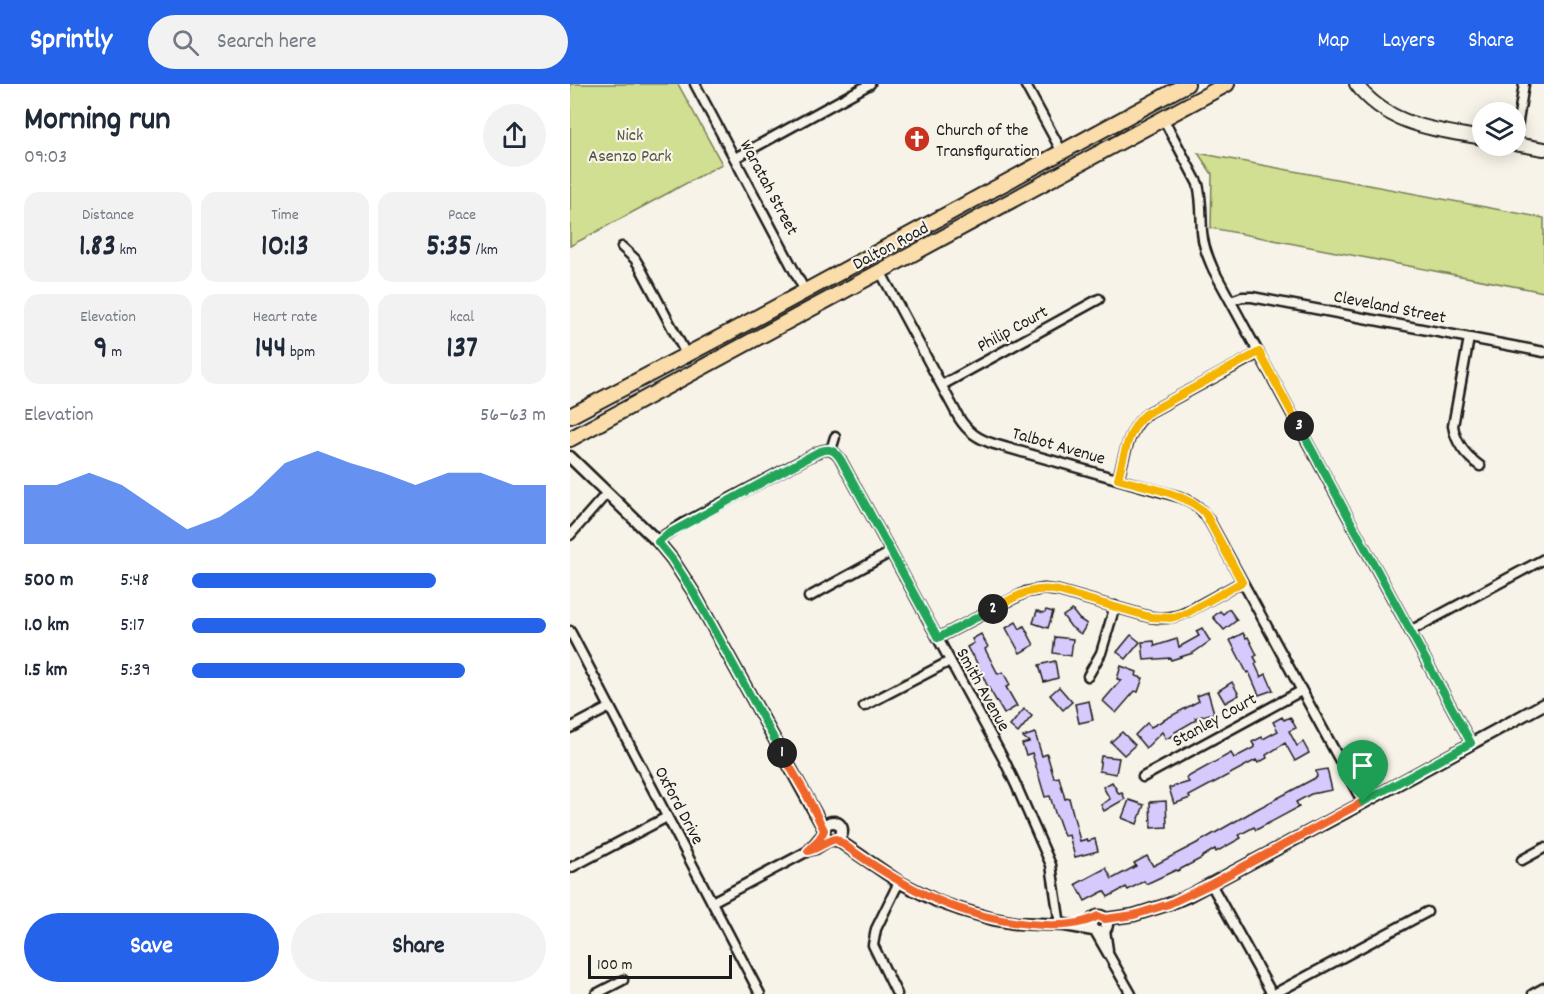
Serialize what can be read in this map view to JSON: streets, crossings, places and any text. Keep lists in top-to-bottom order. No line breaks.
{"streets":{"main road":["Waratah Street","Dalton Road"],"street":["Cleveland Street","Philip Court","Talbot Avenue","Smith Avenue","Stanley Court","Oxford Drive"]},"crossings":[["Waratah Street","Dalton Road"],["Dalton Road","Talbot Avenue"],["Philip Court","Talbot Avenue"],["Talbot Avenue","Stanley Court"]],"parks":["Nick Asenzo Park"],"places":{"church":["Church of the Transfiguration"]},"scale_bar":"100 m","page":{"header":"Sprintly","search":"Search here","nav":["Map","Layers","Share"],"heading":["Morning run","09:03"],"stats":[["Distance","1.83 km"],["Time","10:13"],["Pace","5:35 /km"],["Elevation","9 m"],["Heart rate","144 bpm"],["kcal","137"]],"chart":["Elevation","56–63 m"],"pins":["3","2","1"],"list":[{"name":"500 m","note":"5:48"},{"name":"1.0 km","note":"5:17"},{"name":"1.5 km","note":"5:39"}],"buttons":["Save","Share"],"scale":"100 m"}}
